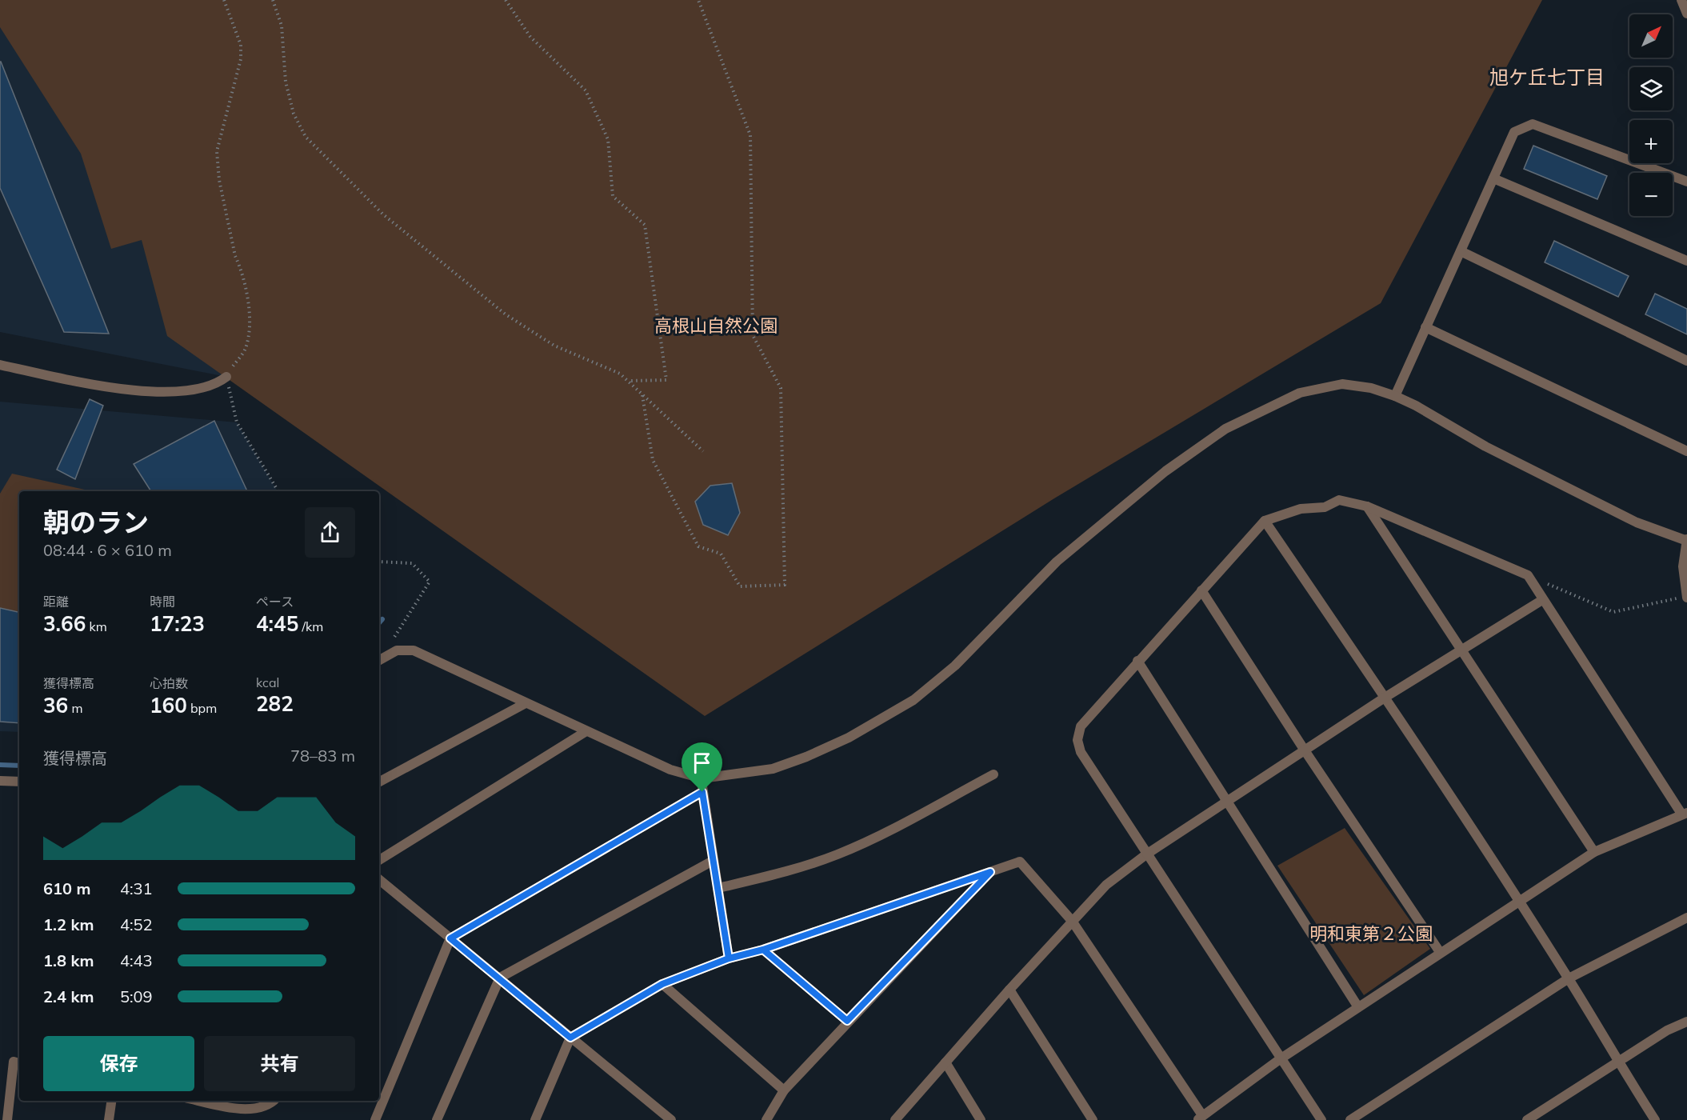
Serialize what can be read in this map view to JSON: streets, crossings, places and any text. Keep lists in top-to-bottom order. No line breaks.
{"districts":["旭ケ丘七丁目"],"parks":["高根山自然公園","明和東第２公園"],"north":"top right","page":{"map_buttons":["+","−"],"heading":["朝のラン","08:44 · 6 × 610 m"],"stats":[["距離","3.66 km"],["時間","17:23"],["ペース","4:45 /km"],["獲得標高","36 m"],["心拍数","160 bpm"],["kcal","282"]],"chart":["獲得標高","78–83 m"],"list":[{"name":"610 m","note":"4:31"},{"name":"1.2 km","note":"4:52"},{"name":"1.8 km","note":"4:43"},{"name":"2.4 km","note":"5:09"}],"buttons":["保存","共有"]}}
